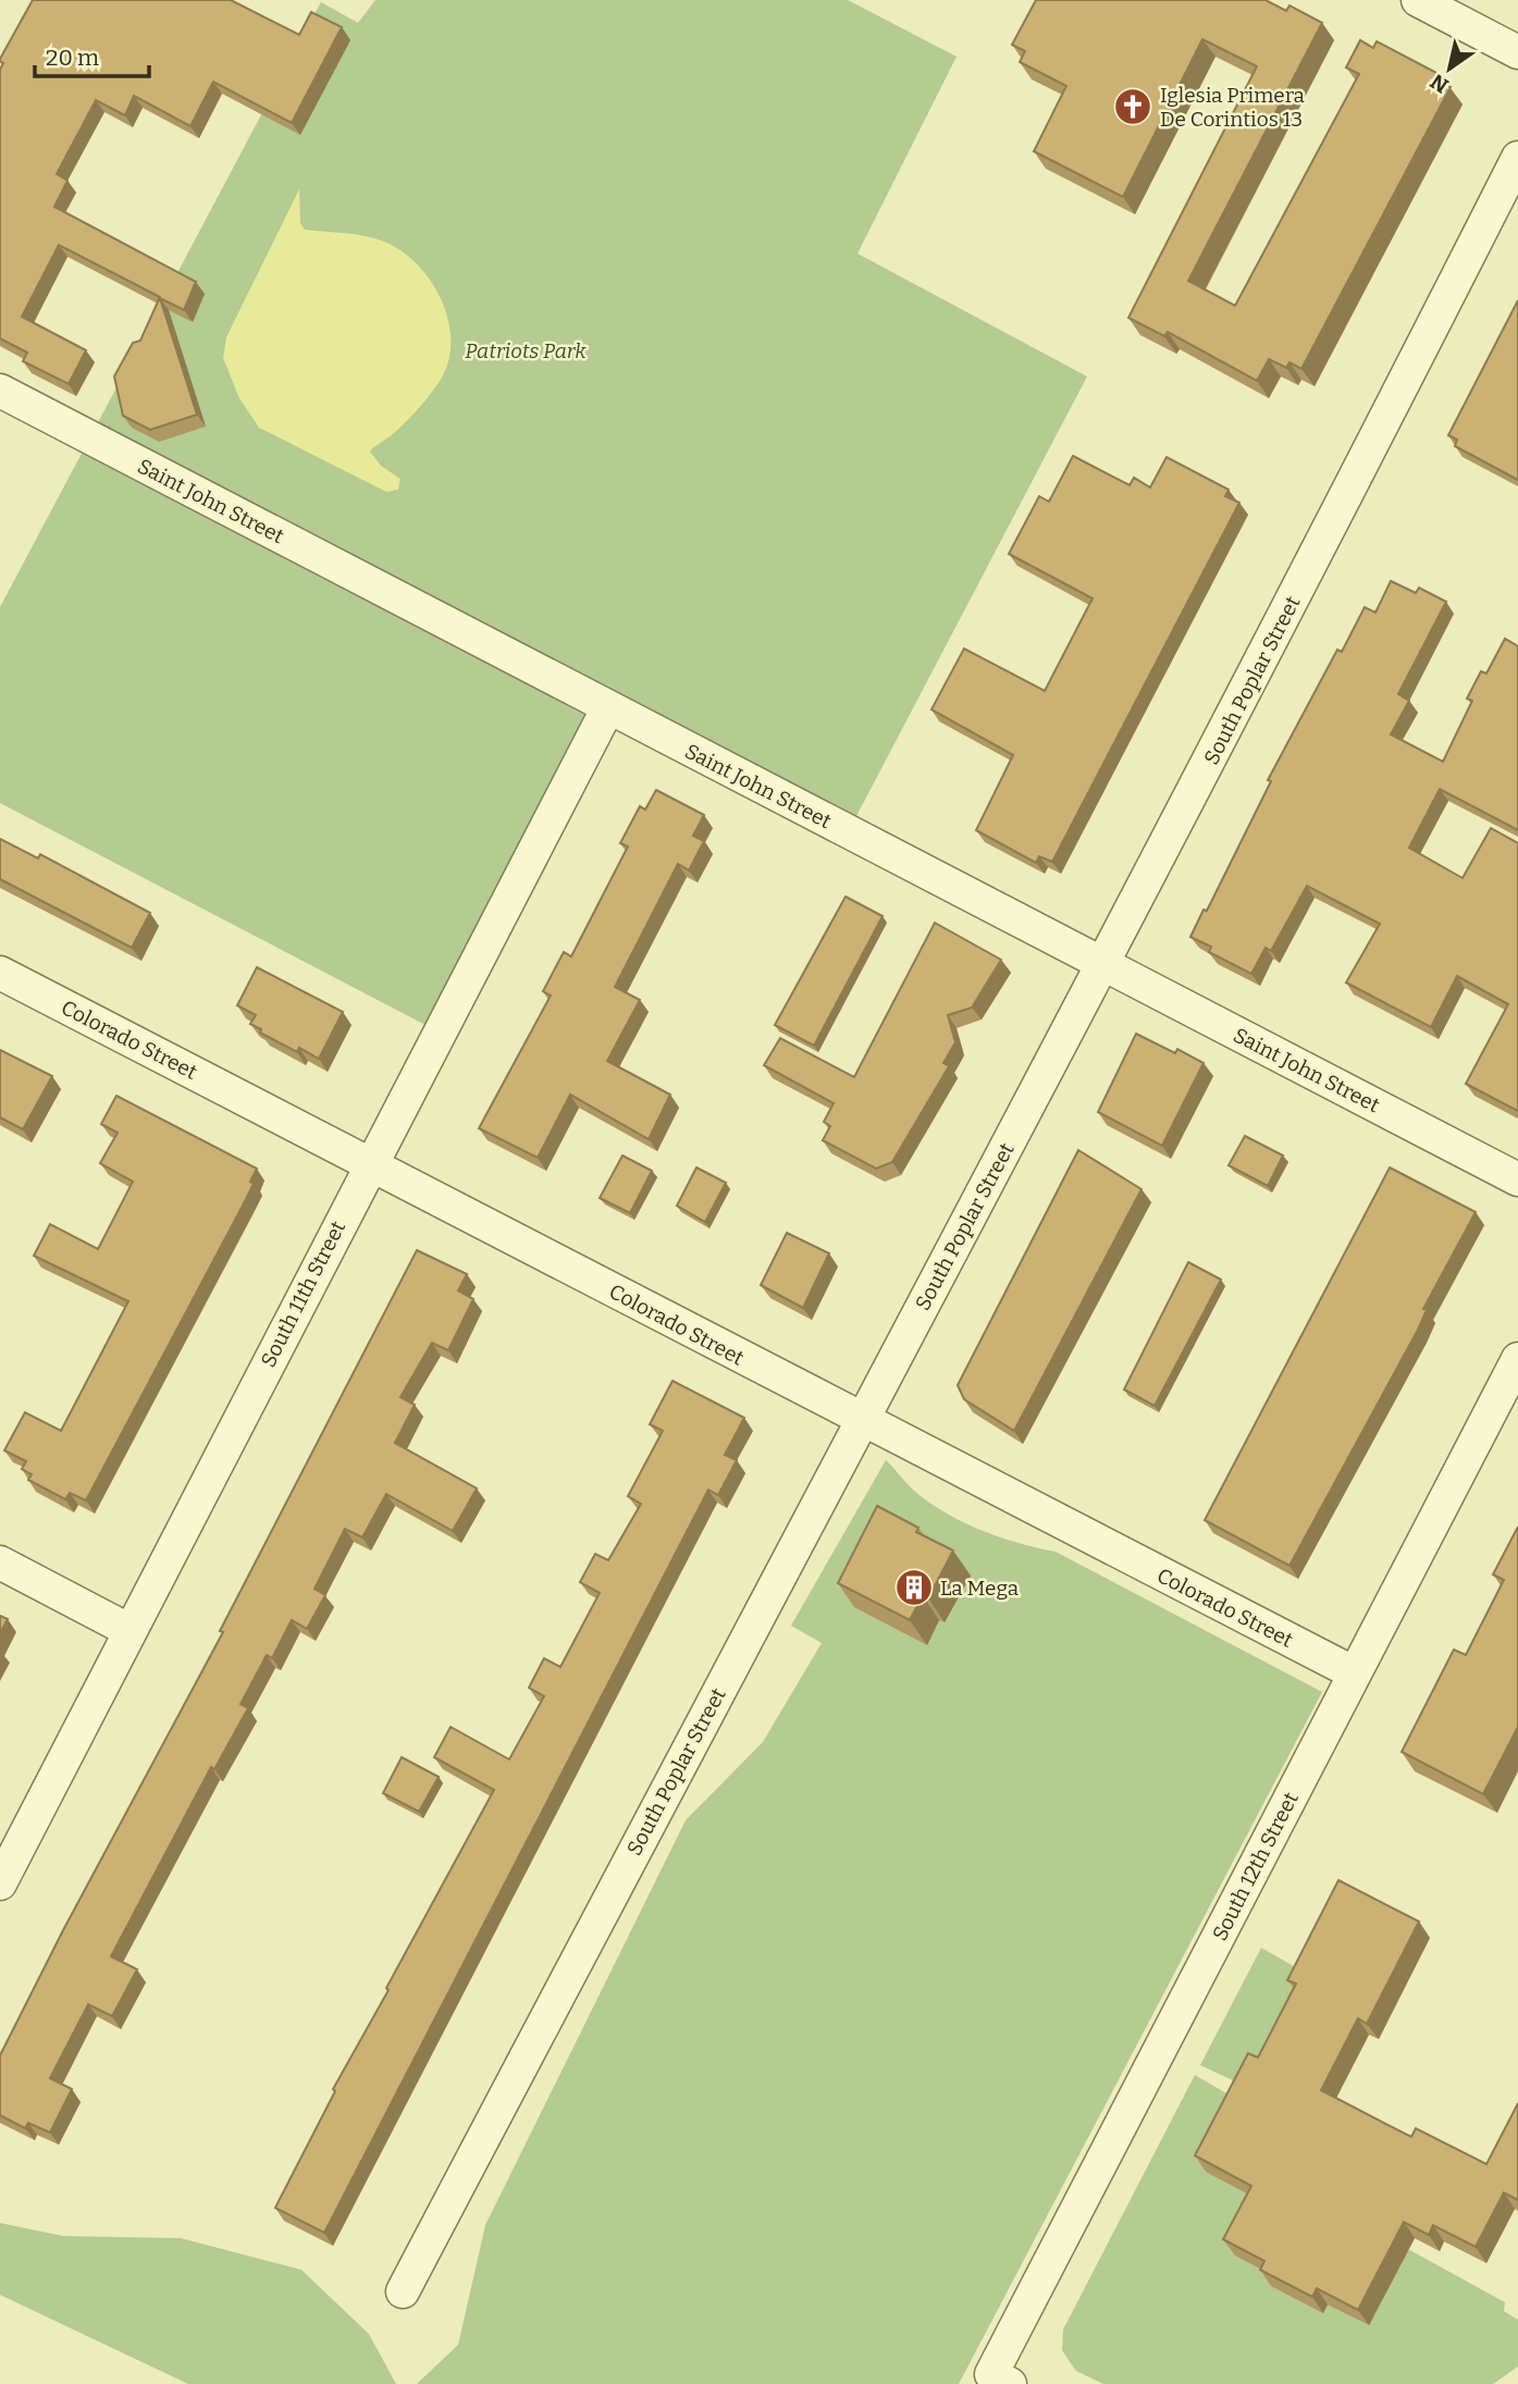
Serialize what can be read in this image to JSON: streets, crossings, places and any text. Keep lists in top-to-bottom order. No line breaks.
{"streets":{"street":["Saint John Street","South Poplar Street","Colorado Street","South 11th Street","South 12th Street"]},"crossings":[["Saint John Street","South Poplar Street"],["Saint John Street","South 11th Street"],["South Poplar Street","Colorado Street"],["Colorado Street","South 11th Street"],["Colorado Street","South 12th Street"]],"parks":["Patriots Park"],"places":{"church":["Iglesia Primera De Corintios 13"],"building":["La Mega"]},"scale_bar":"20 m","north":"bottom left"}
